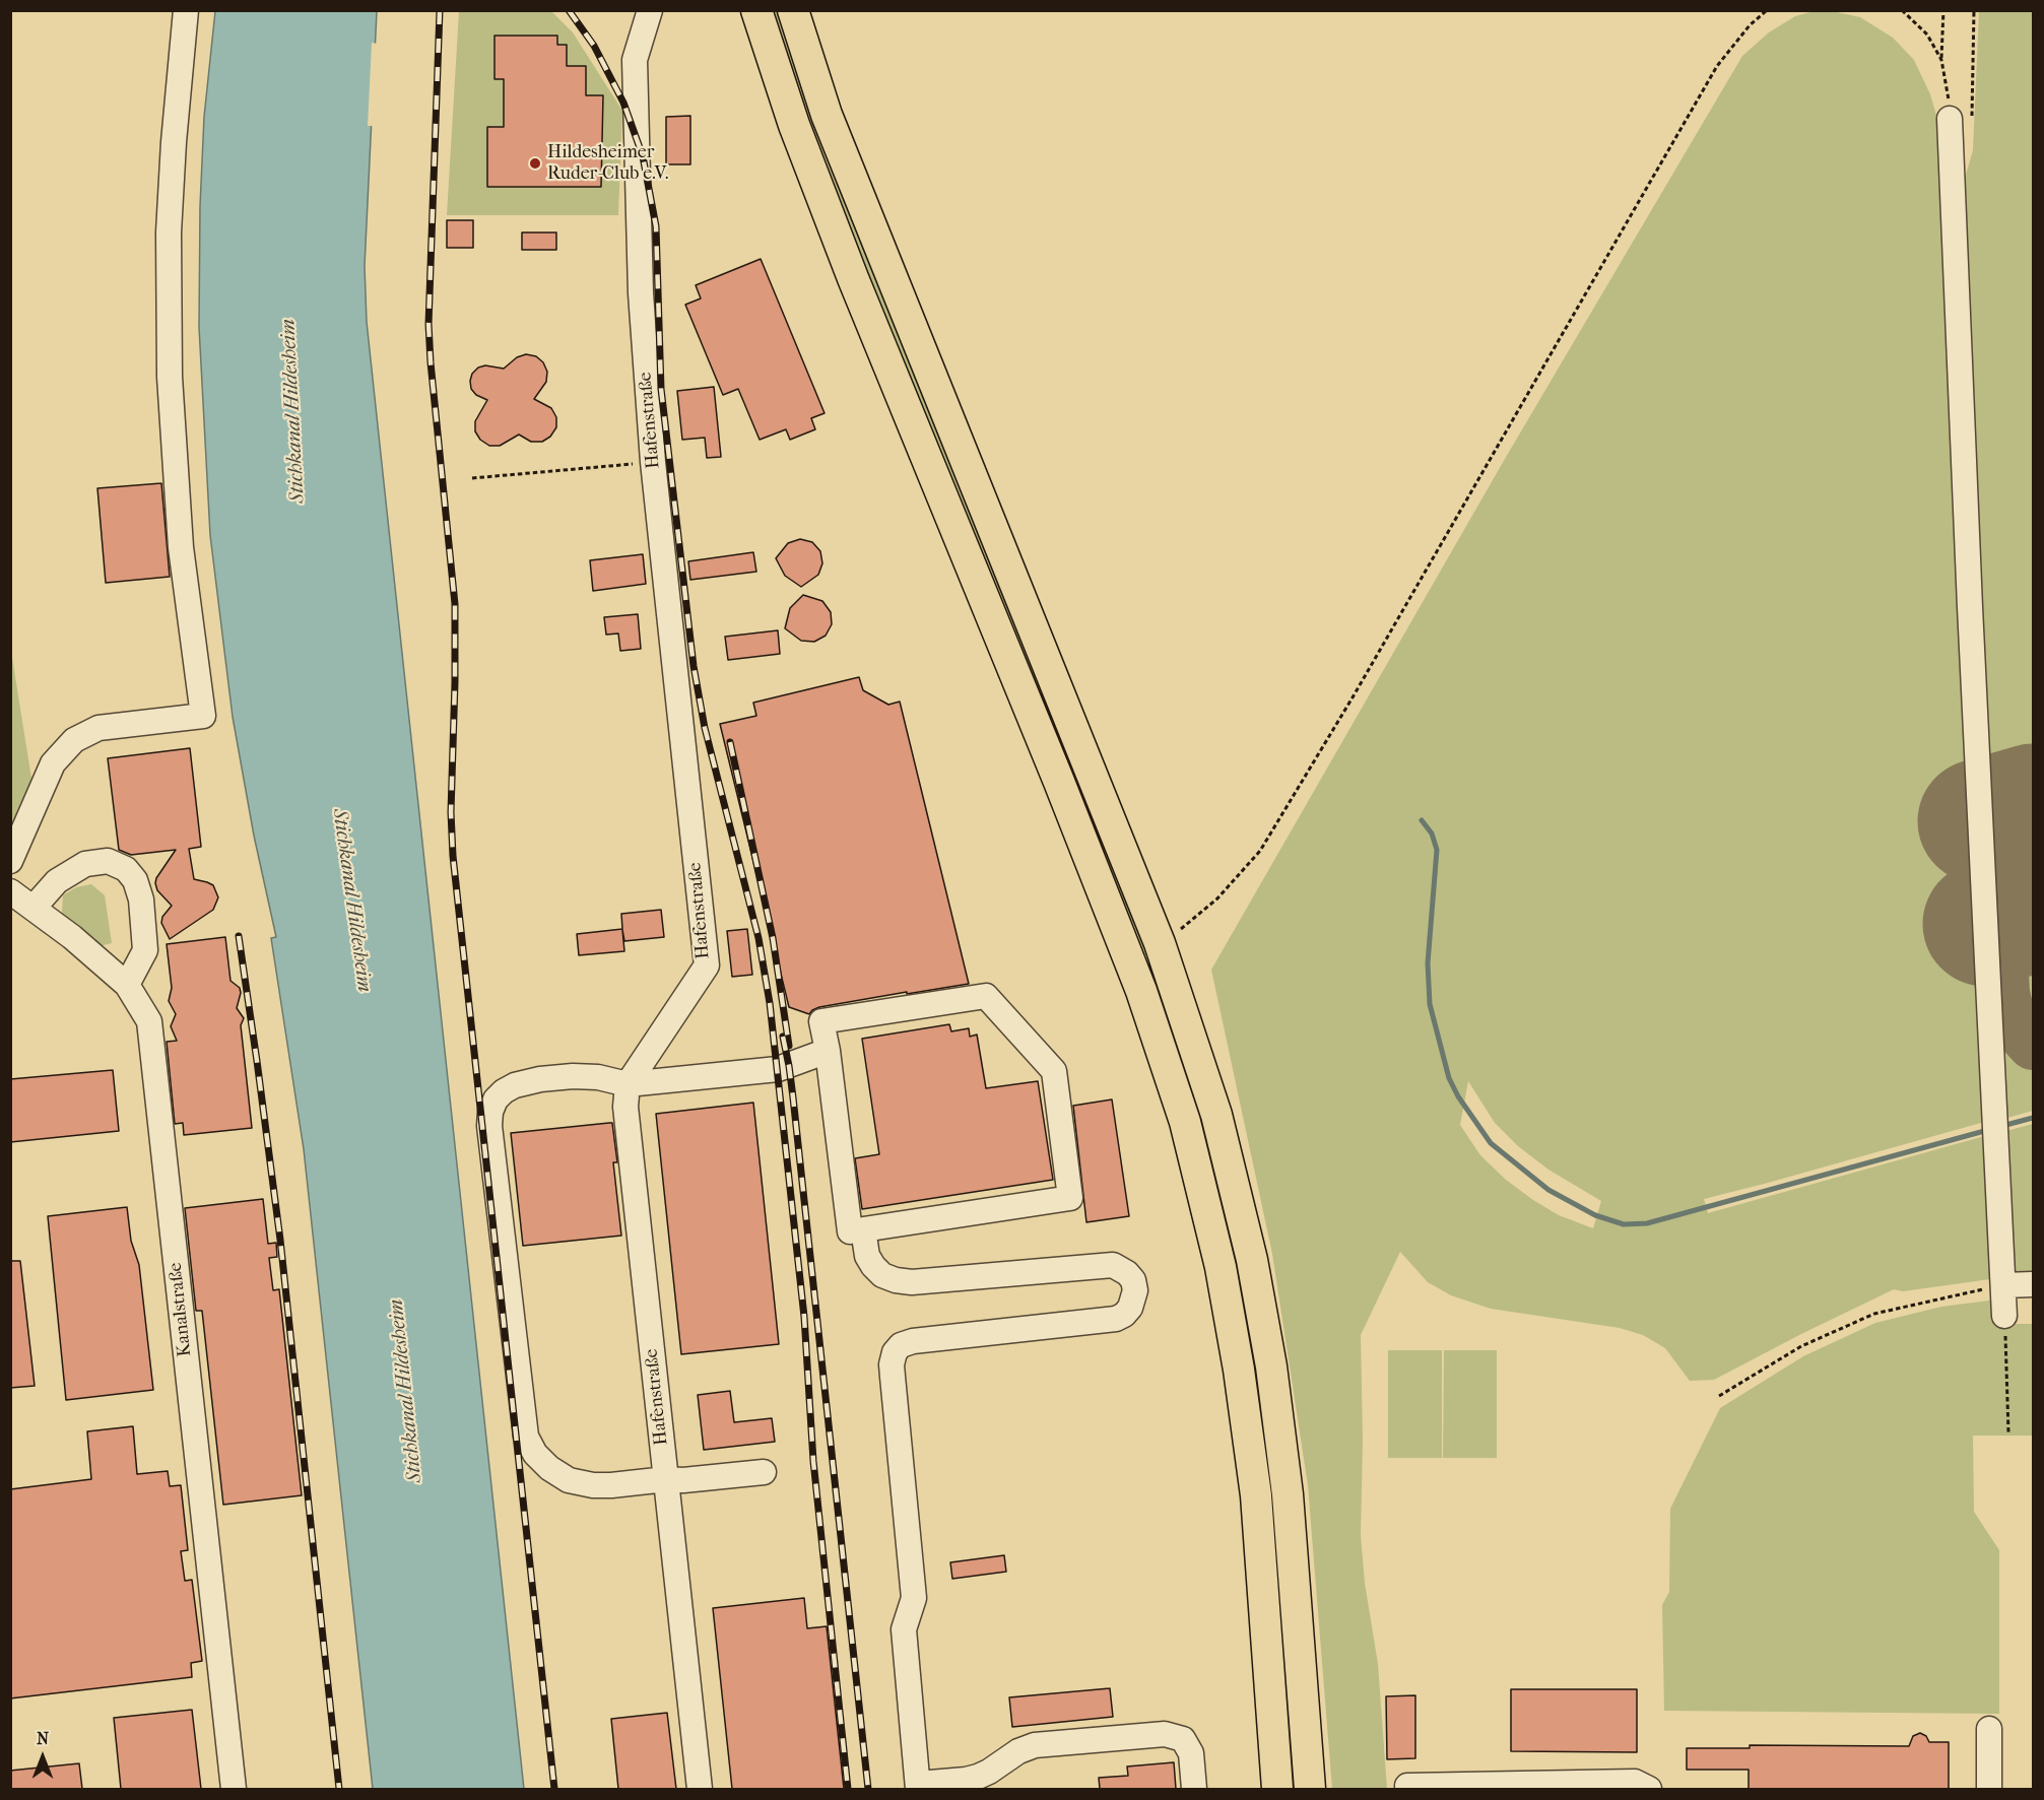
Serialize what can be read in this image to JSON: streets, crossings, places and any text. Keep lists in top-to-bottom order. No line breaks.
{"streets":{"street":["Hafenstraße","Kanalstraße"]},"water":["Stichkanal Hildesheim"],"places":["Hildesheimer Ruder-Club e.V."],"north":"top"}
